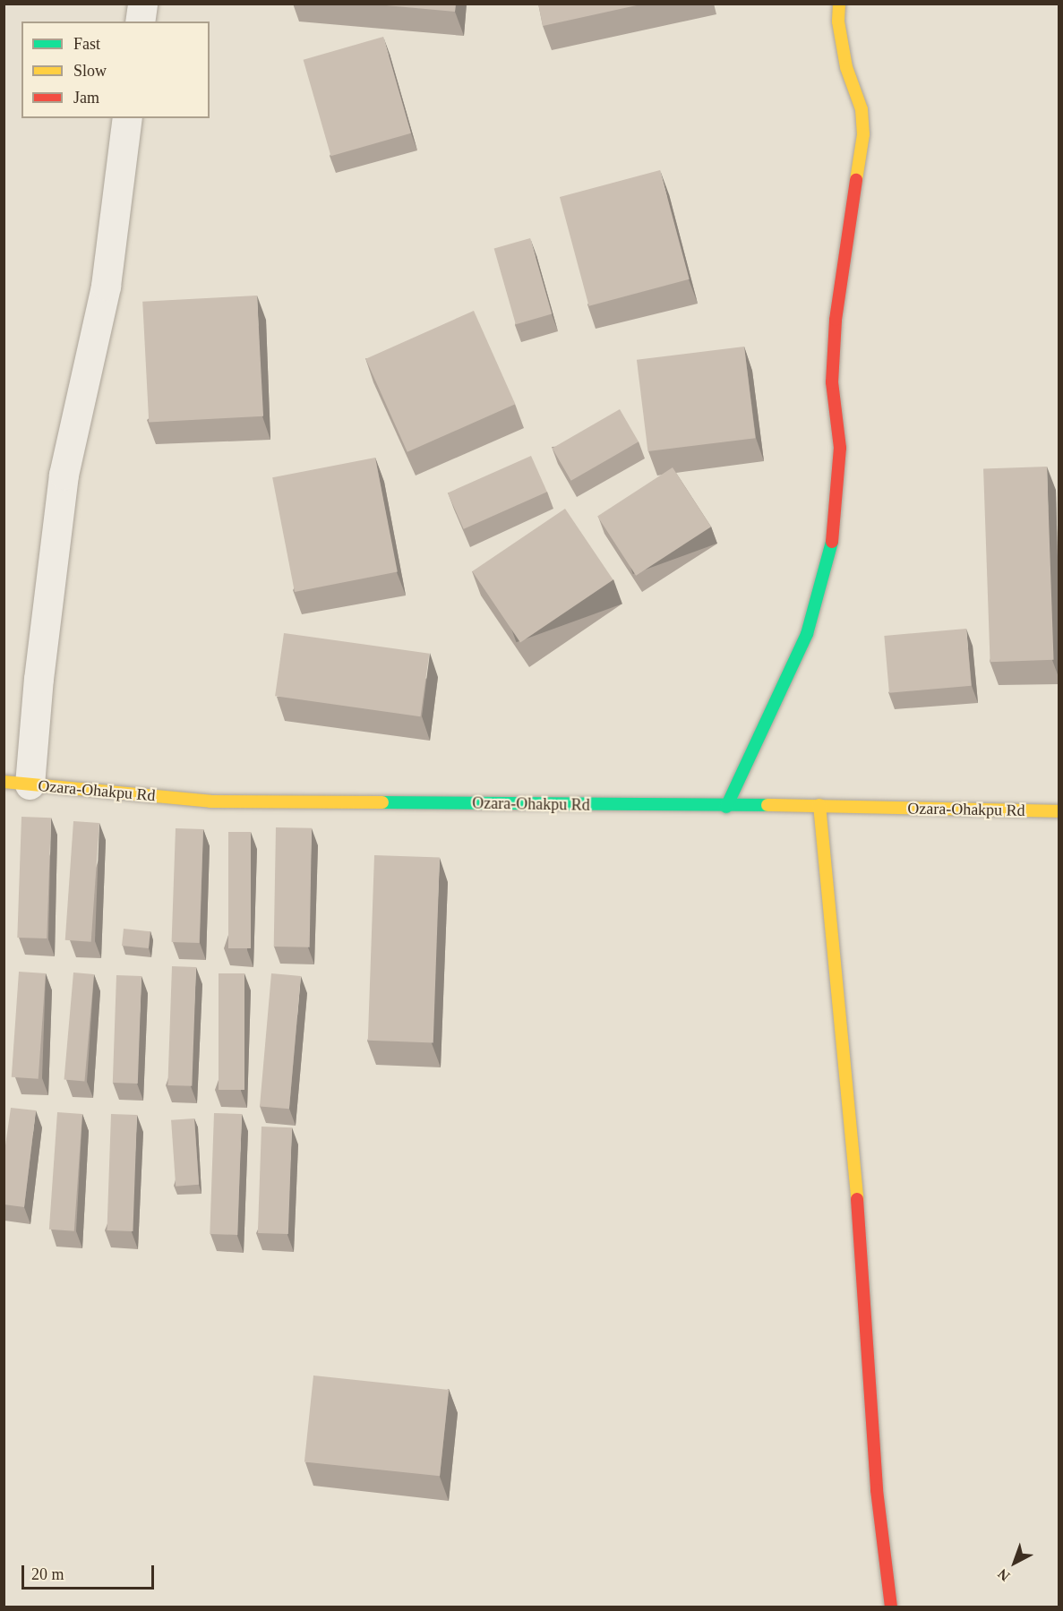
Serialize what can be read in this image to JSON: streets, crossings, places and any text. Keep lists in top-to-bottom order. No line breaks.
{"streets":{"street":["Ozara-Ohakpu Rd"]},"legend":["Fast","Slow","Jam"],"scale_bar":"20 m","north":"bottom left"}
